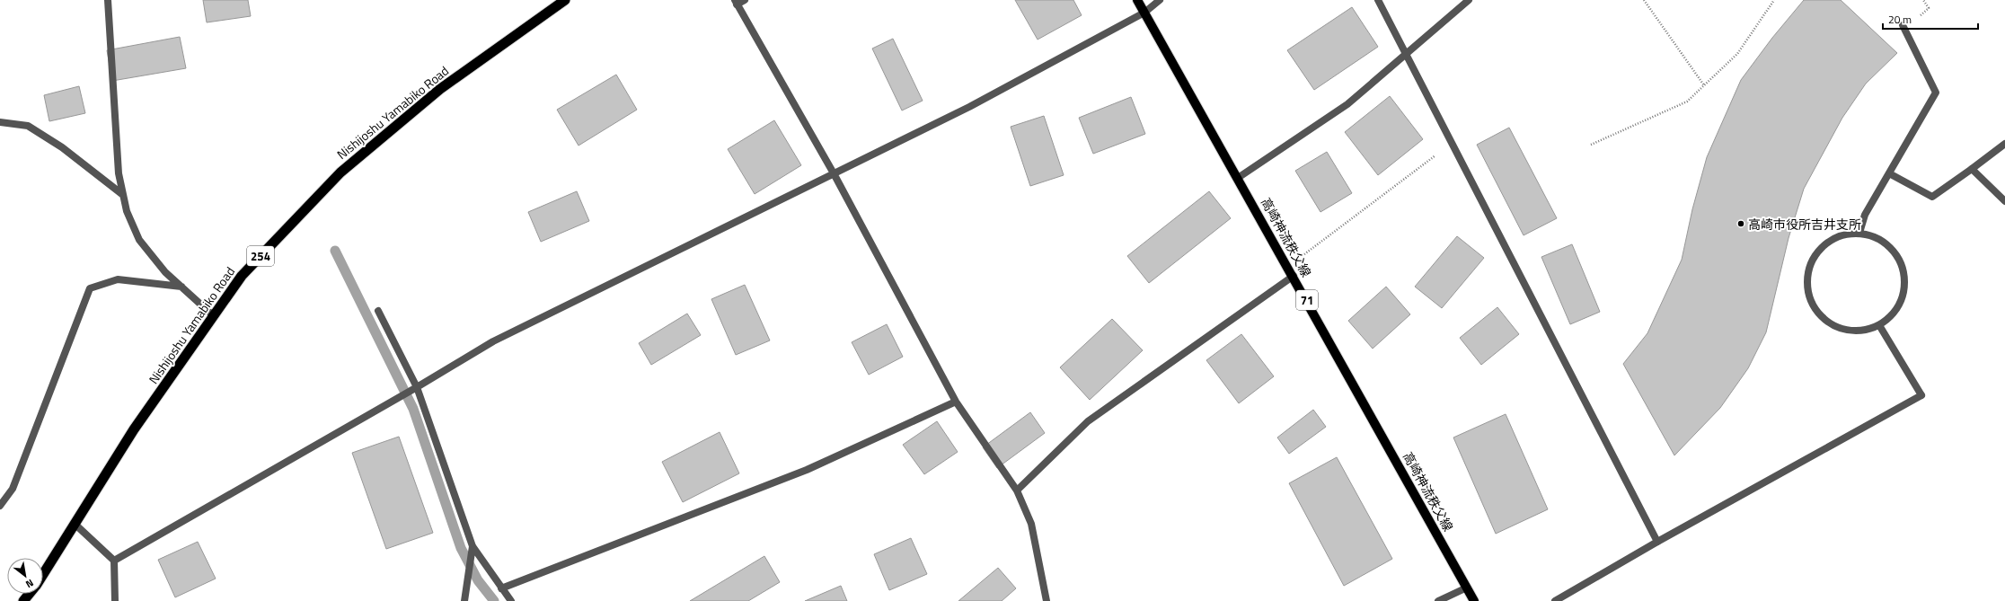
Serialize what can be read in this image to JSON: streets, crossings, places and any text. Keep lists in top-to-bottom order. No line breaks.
{"streets":{"highway":["Nishijoshu Yamabiko Road","254"],"main road":["高崎神流秩父線","71"]},"places":["高崎市役所吉井支所"],"scale_bar":"20 m","north":"bottom right"}
